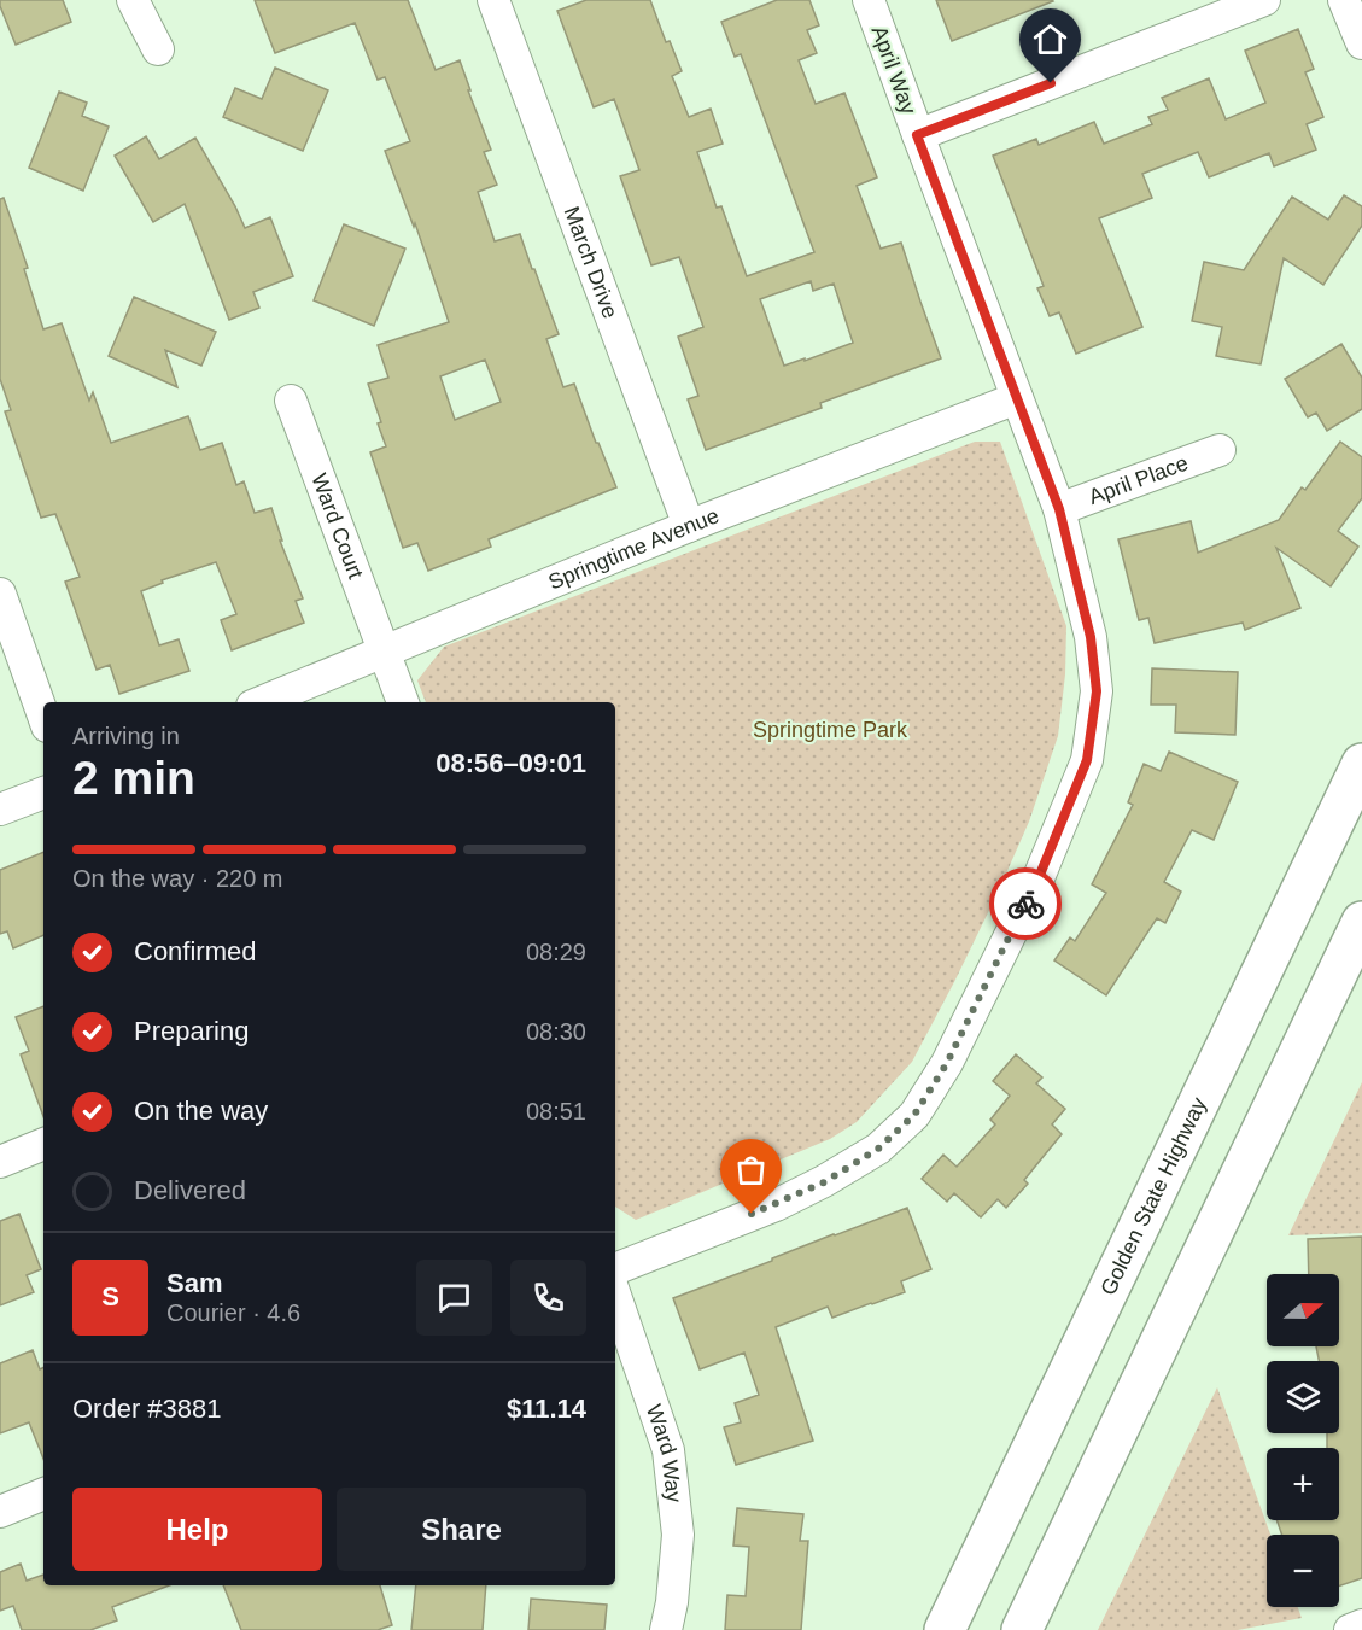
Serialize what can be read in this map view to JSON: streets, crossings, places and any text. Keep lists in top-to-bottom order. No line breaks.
{"streets":{"highway":["Golden State Highway"],"street":["April Way","March Drive","April Place","Ward Court","Springtime Avenue","Ward Way"]},"crossings":[["April Way","April Place"],["April Way","Springtime Avenue"],["March Drive","Springtime Avenue"],["Ward Court","Springtime Avenue"]],"parks":["Springtime Park"],"north":"right","page":{"heading":["2 min","Arriving in","08:56–09:01"],"panel":["Sam","Courier · 4.6","Order #3881","$11.14"],"bar":"On the way · 220 m","list":[["Confirmed","08:29"],["Preparing","08:30"],["On the way","08:51"],"Delivered"],"round":"S","map_buttons":["+","−"],"buttons":["Help","Share"]}}
